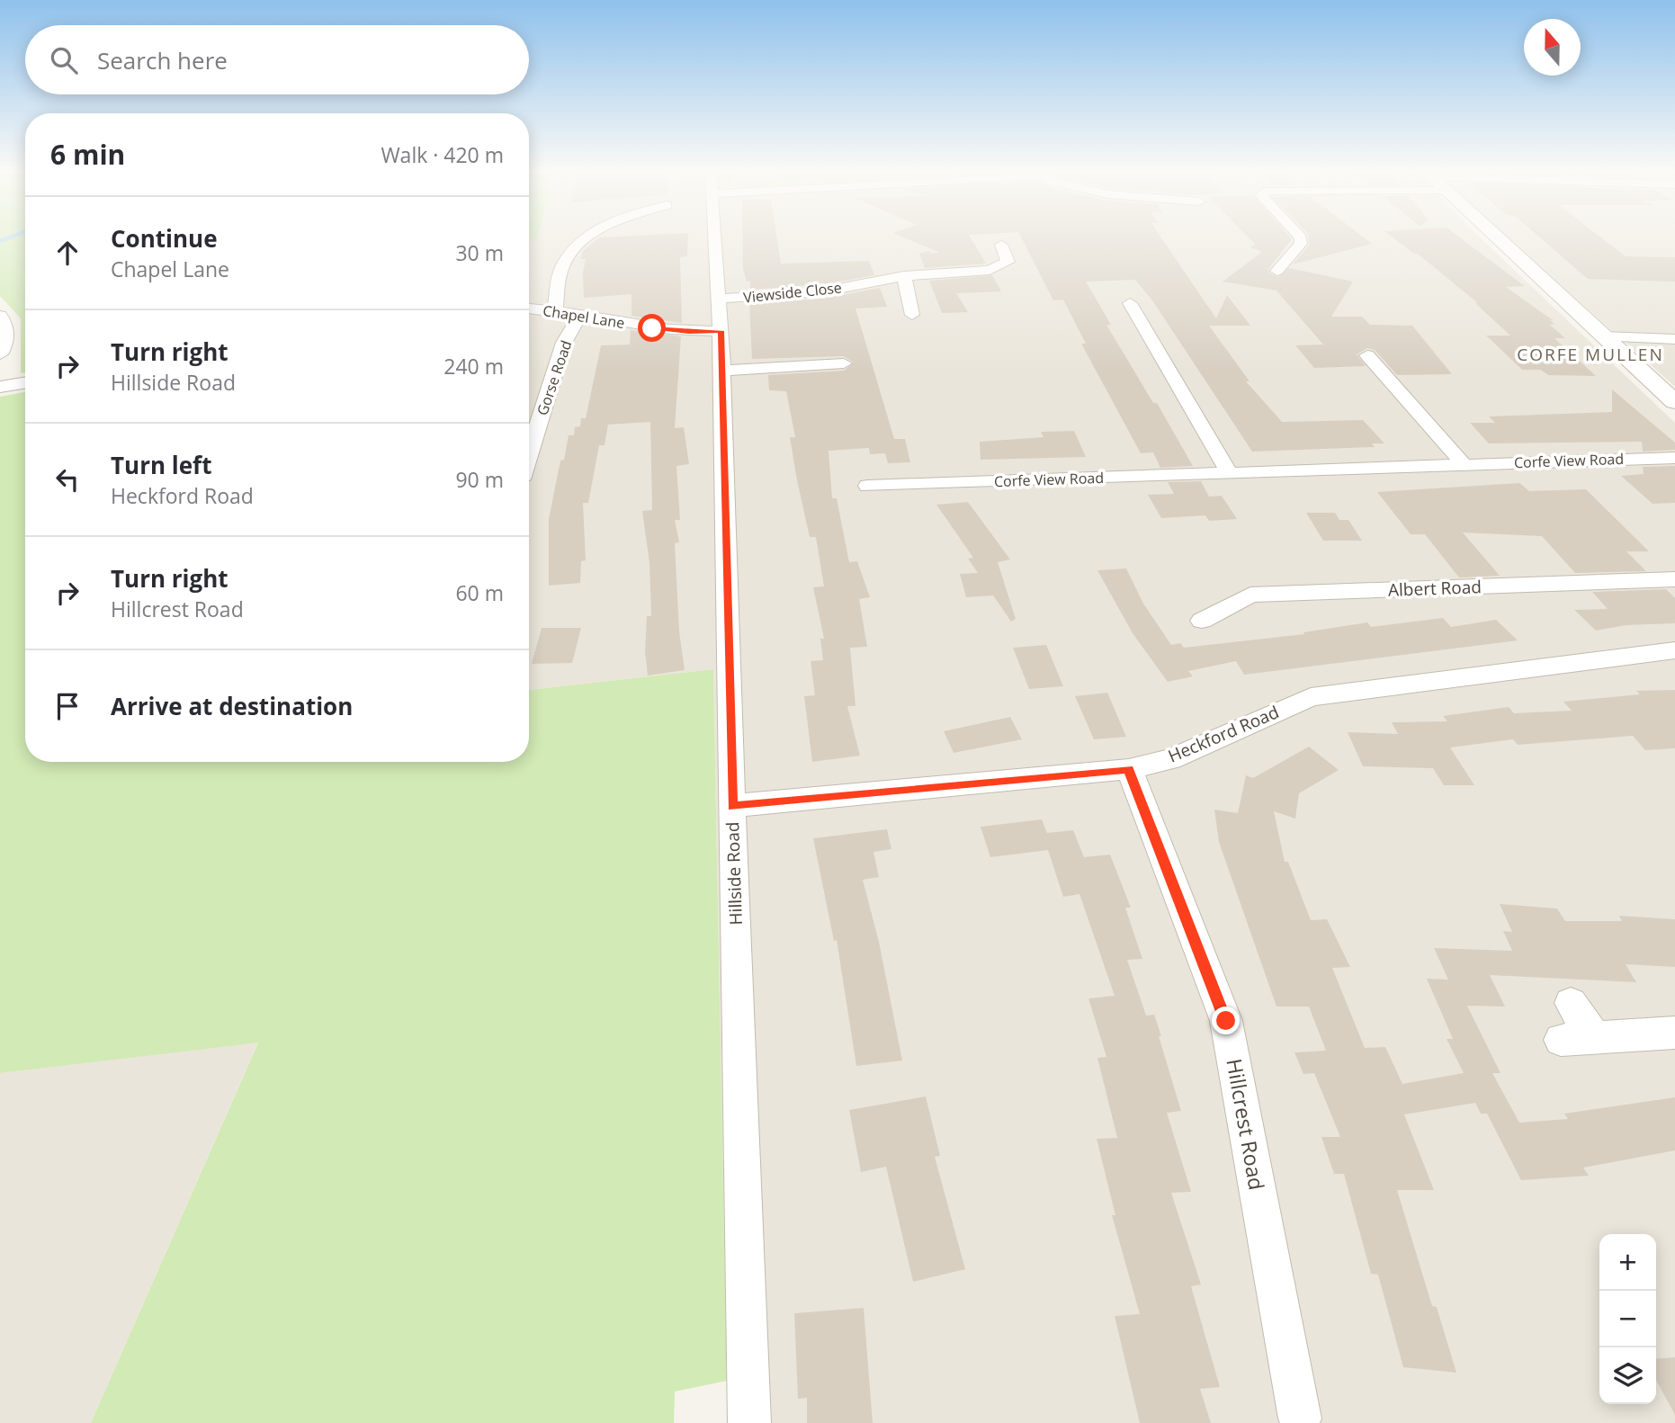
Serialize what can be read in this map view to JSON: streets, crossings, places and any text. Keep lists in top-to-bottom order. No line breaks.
{"streets":{"street":["Viewside Close","Chapel Lane","Gorse Road","Corfe View Road","Albert Road","Heckford Road","Hillside Road","Hillcrest Road"]},"crossings":[["Viewside Close","Hillside Road"],["Chapel Lane","Gorse Road"],["Chapel Lane","Hillside Road"],["Heckford Road","Hillside Road"],["Heckford Road","Hillcrest Road"]],"districts":["CORFE MULLEN"],"north":"top","page":{"search":"Search here","heading":["6 min","Walk · 420 m"],"list":[["Continue","Chapel Lane","30 m"],["Turn right","Hillside Road","240 m"],["Turn left","Heckford Road","90 m"],["Turn right","Hillcrest Road","60 m"],"Arrive at destination"],"map_buttons":["+","−"]}}
